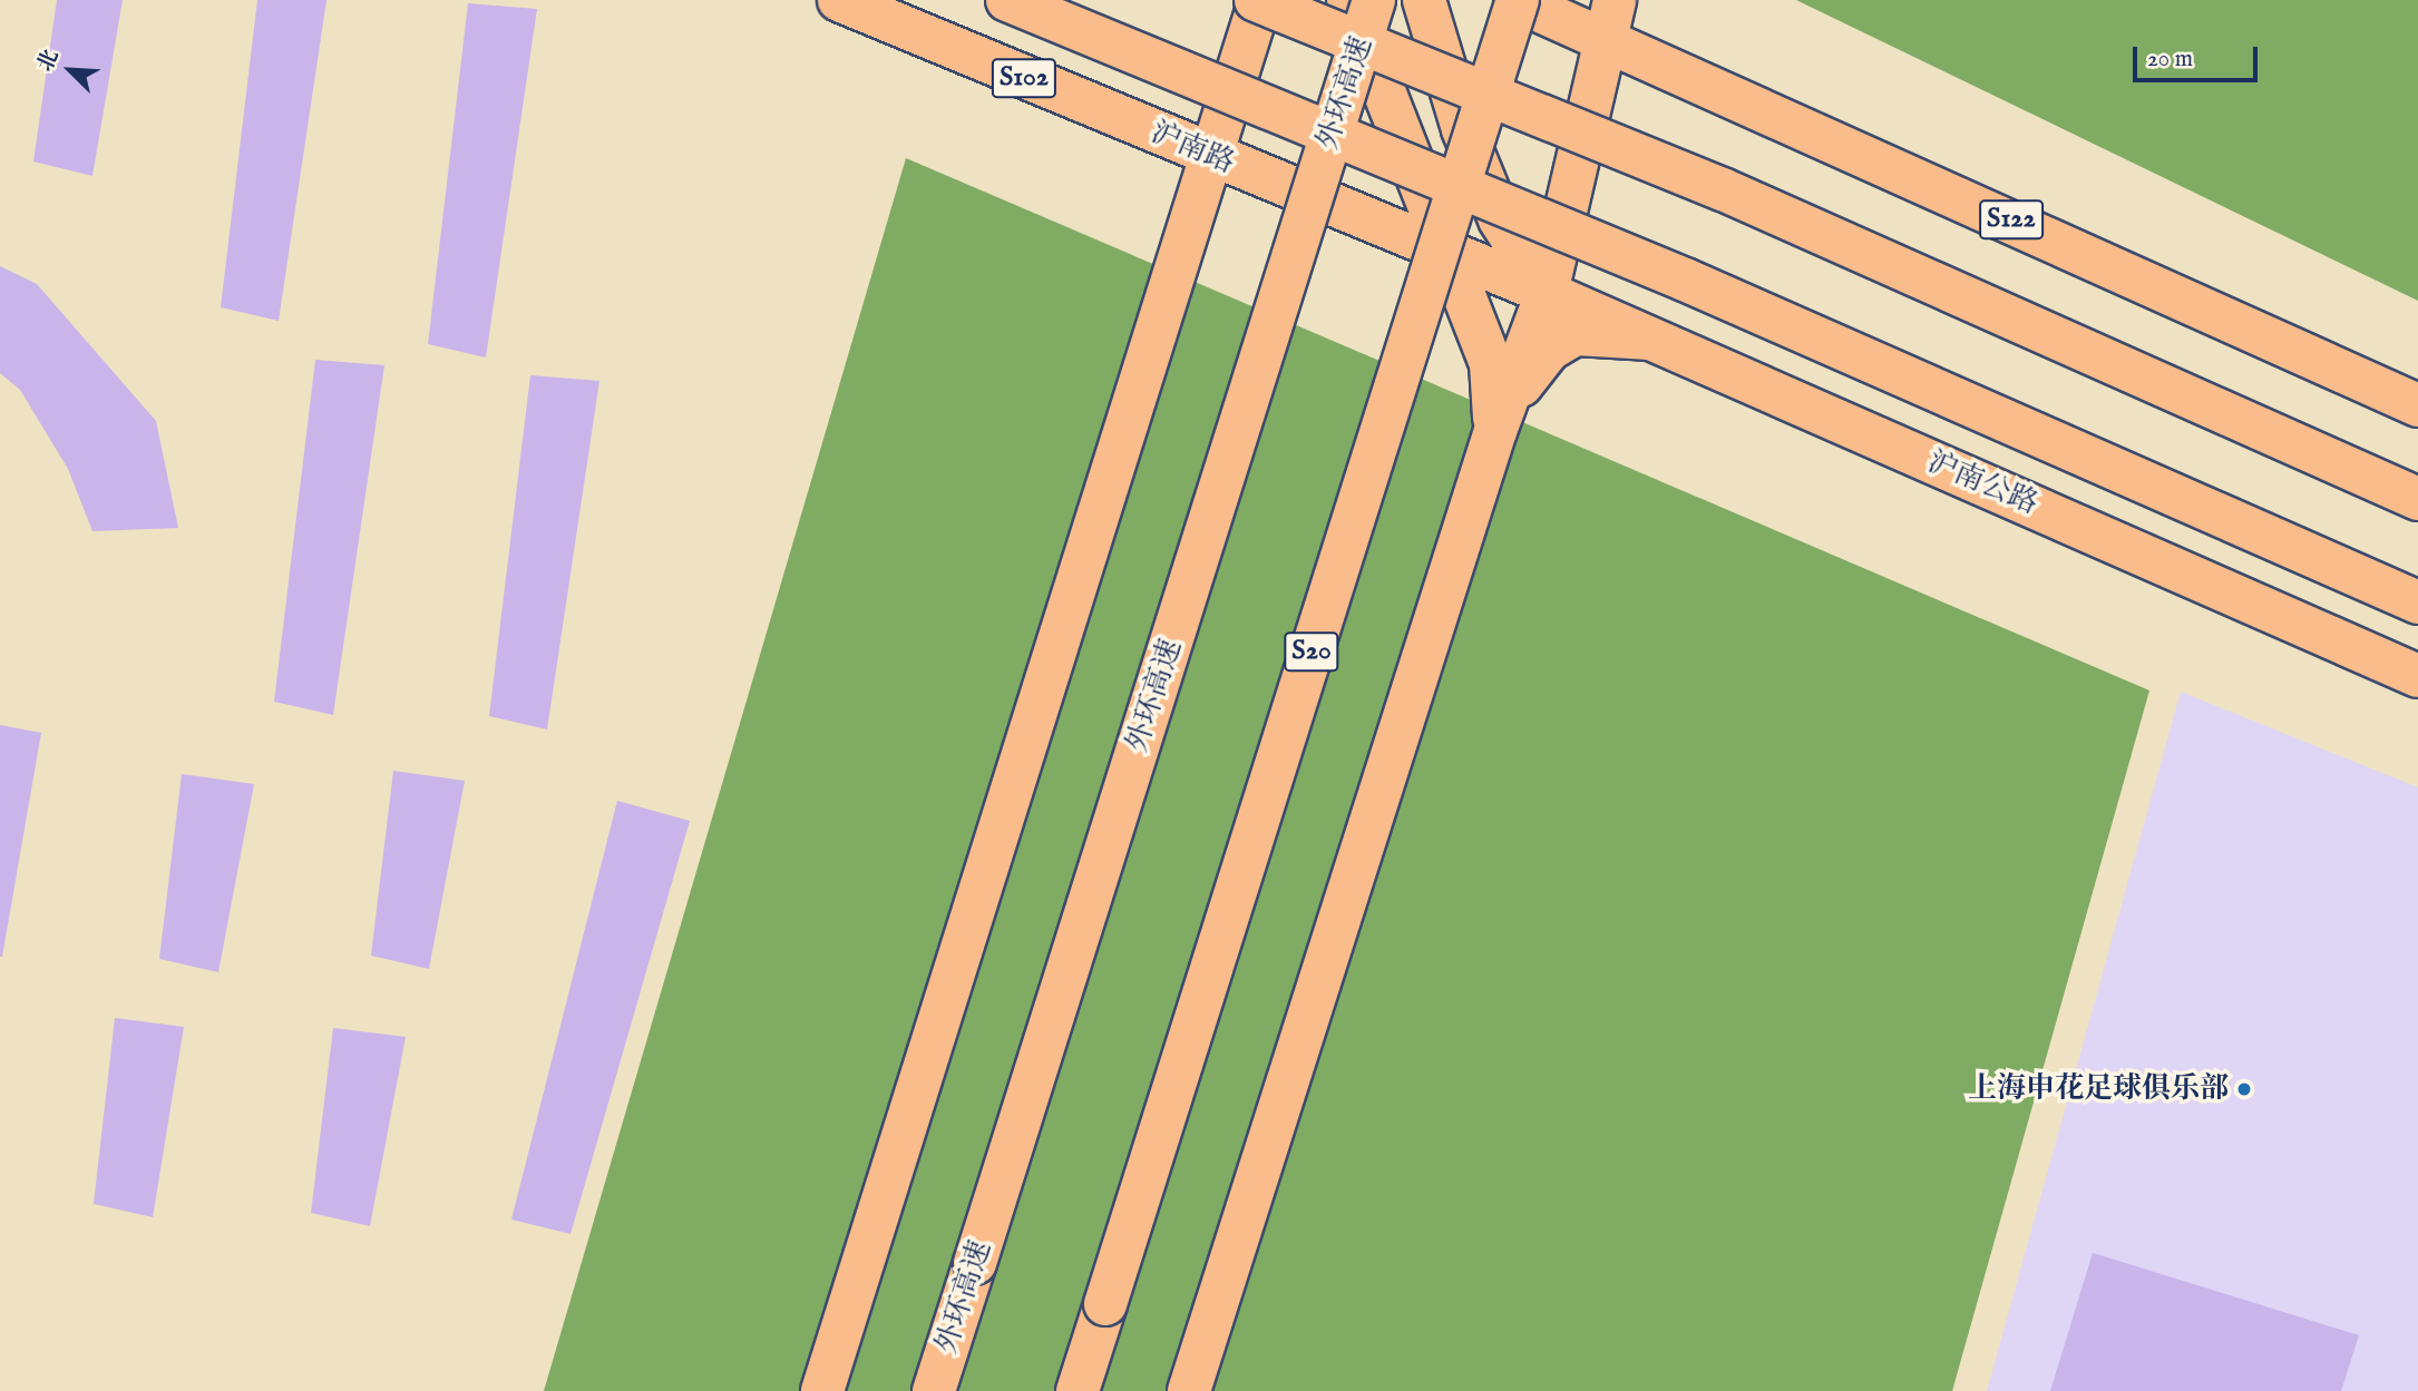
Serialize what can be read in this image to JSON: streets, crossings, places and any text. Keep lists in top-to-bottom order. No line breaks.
{"streets":{"main road":["S102","外环高速","沪南路","S122","沪南公路","S20"]},"crossings":[["沪南路","沪南公路"]],"places":["上海申花足球俱乐部"],"scale_bar":"20 m","north":"top left"}
